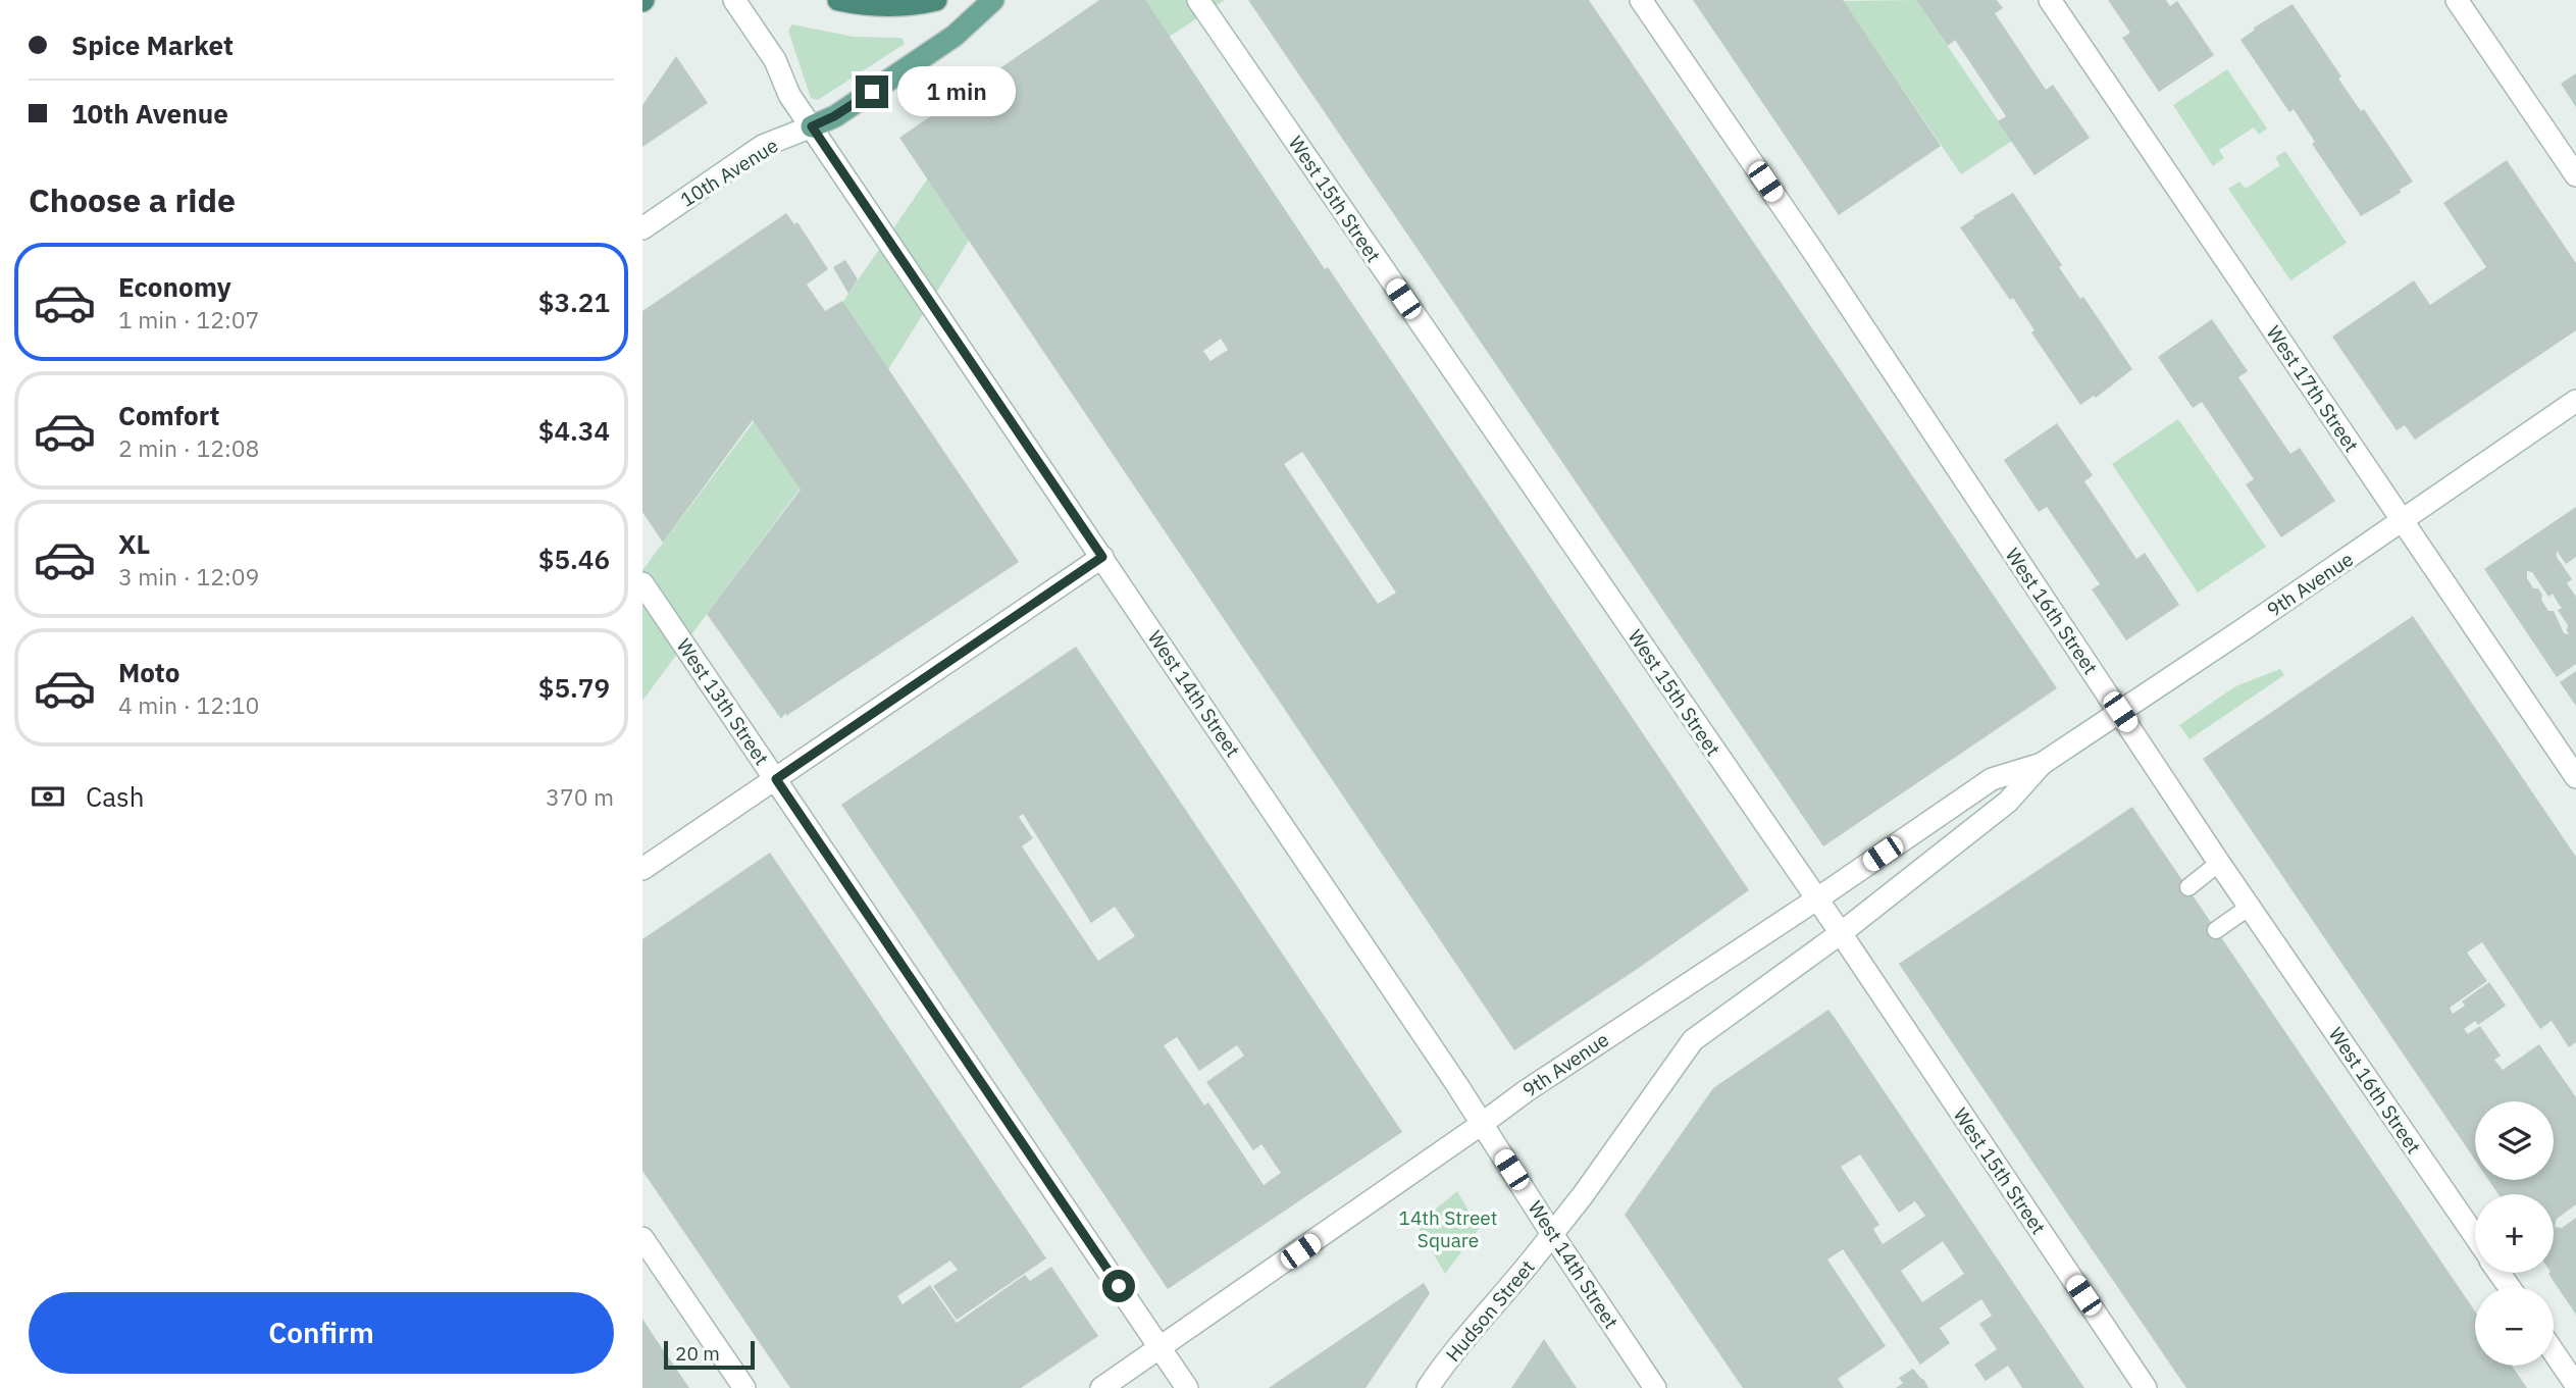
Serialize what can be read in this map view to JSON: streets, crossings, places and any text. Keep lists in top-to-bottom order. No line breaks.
{"streets":{"main road":["10th Avenue"],"street":["West 15th Street","West 17th Street","9th Avenue","West 16th Street","West 14th Street","West 13th Street","Hudson Street"]},"crossings":[["10th Avenue","West 14th Street"],["West 15th Street","9th Avenue"],["West 17th Street","9th Avenue"],["9th Avenue","West 16th Street"],["9th Avenue","West 14th Street"],["9th Avenue","West 13th Street"],["9th Avenue","Hudson Street"],["West 14th Street","Hudson Street"]],"parks":["14th Street Square"],"scale_bar":"20 m","page":{"banner":["Spice Market","10th Avenue"],"bubble":"1 min","heading":"Choose a ride","list":[{"name":"Economy","note":"1 min · 12:07","value":"$3.21"},{"name":"Comfort","note":"2 min · 12:08","value":"$4.34"},{"name":"XL","note":"3 min · 12:09","value":"$5.46"},{"name":"Moto","note":"4 min · 12:10","value":"$5.79"}],"pay":["Cash","370 m"],"map_buttons":["+","−"],"buttons":"Confirm","scale":"20 m"}}
